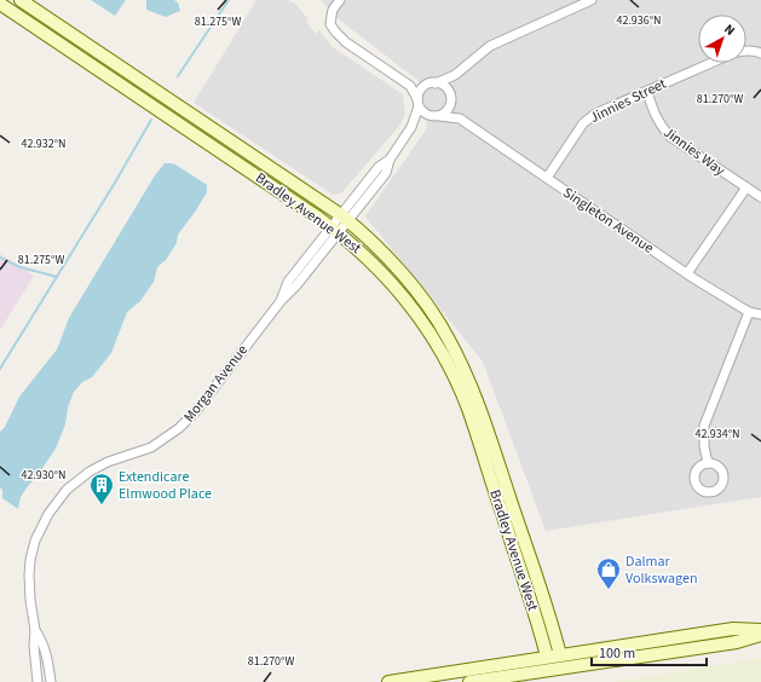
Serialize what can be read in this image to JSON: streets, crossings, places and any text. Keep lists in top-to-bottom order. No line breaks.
{"streets":{"main road":["Bradley Avenue West"],"street":["Jinnies Street","Jinnies Way","Singleton Avenue","Morgan Avenue"]},"crossings":[["Jinnies Street","Jinnies Way"],["Jinnies Street","Singleton Avenue"],["Bradley Avenue West","Morgan Avenue"],["Singleton Avenue","Morgan Avenue"]],"places":{"building":["Extendicare Elmwood Place"],"shop":["Dalmar Volkswagen"]},"scale_bar":"100 m","north":"top right","coordinates":["42.936°N","81.275°W","81.270°W","42.932°N","42.934°N","42.930°N"]}
